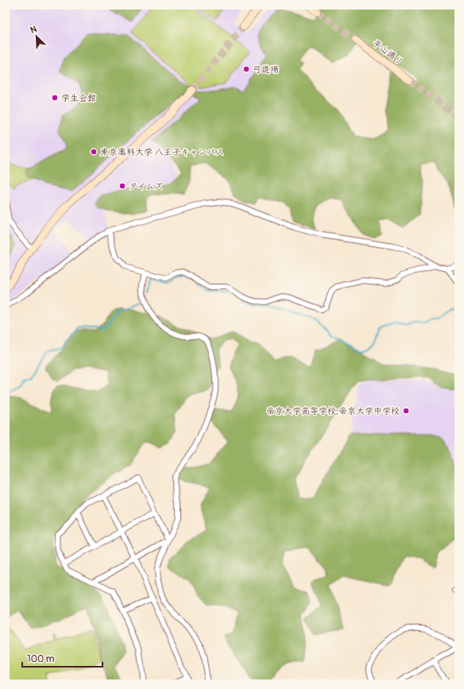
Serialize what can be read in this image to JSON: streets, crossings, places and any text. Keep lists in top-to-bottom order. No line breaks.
{"streets":{"street":["平山通り"]},"places":["弓道場","学生会館","東京薬科大学 八王子キャンパス","タイムズ","帝京大学高等学校;帝京大学中学校"],"scale_bar":"100 m","north":"top left"}
